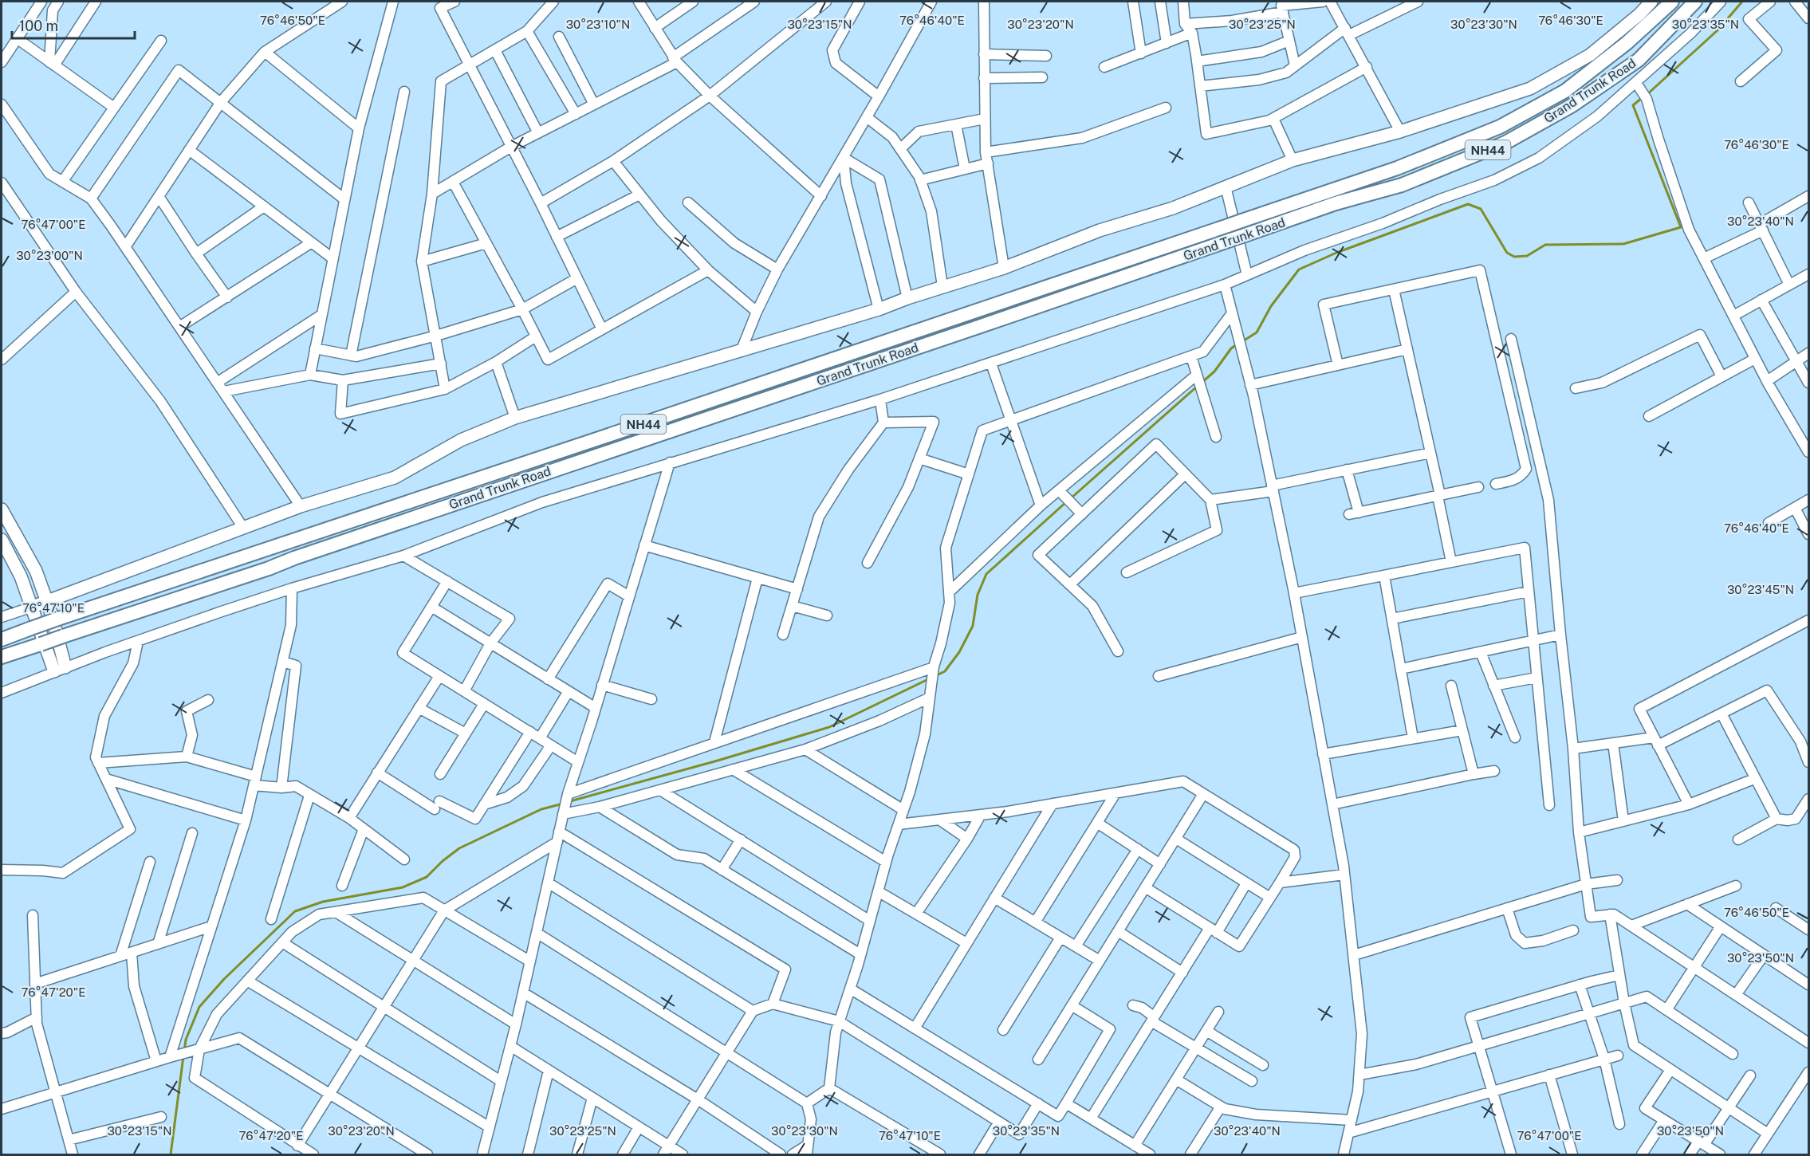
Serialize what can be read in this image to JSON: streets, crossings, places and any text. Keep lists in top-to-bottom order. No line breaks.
{"streets":{"highway":["Grand Trunk Road","NH44"]},"scale_bar":"100 m","coordinates":["76°46'50\"E","76°46'40\"E","76°46'30\"E","30°23'15\"N","30°23'20\"N","30°23'25\"N","30°23'30\"N","30°23'35\"N","30°23'10\"N","30°23'40\"N","76°47'00\"E","30°23'00\"N","30°23'45\"N","76°47'10\"E","30°23'50\"N","76°47'20\"E"]}
